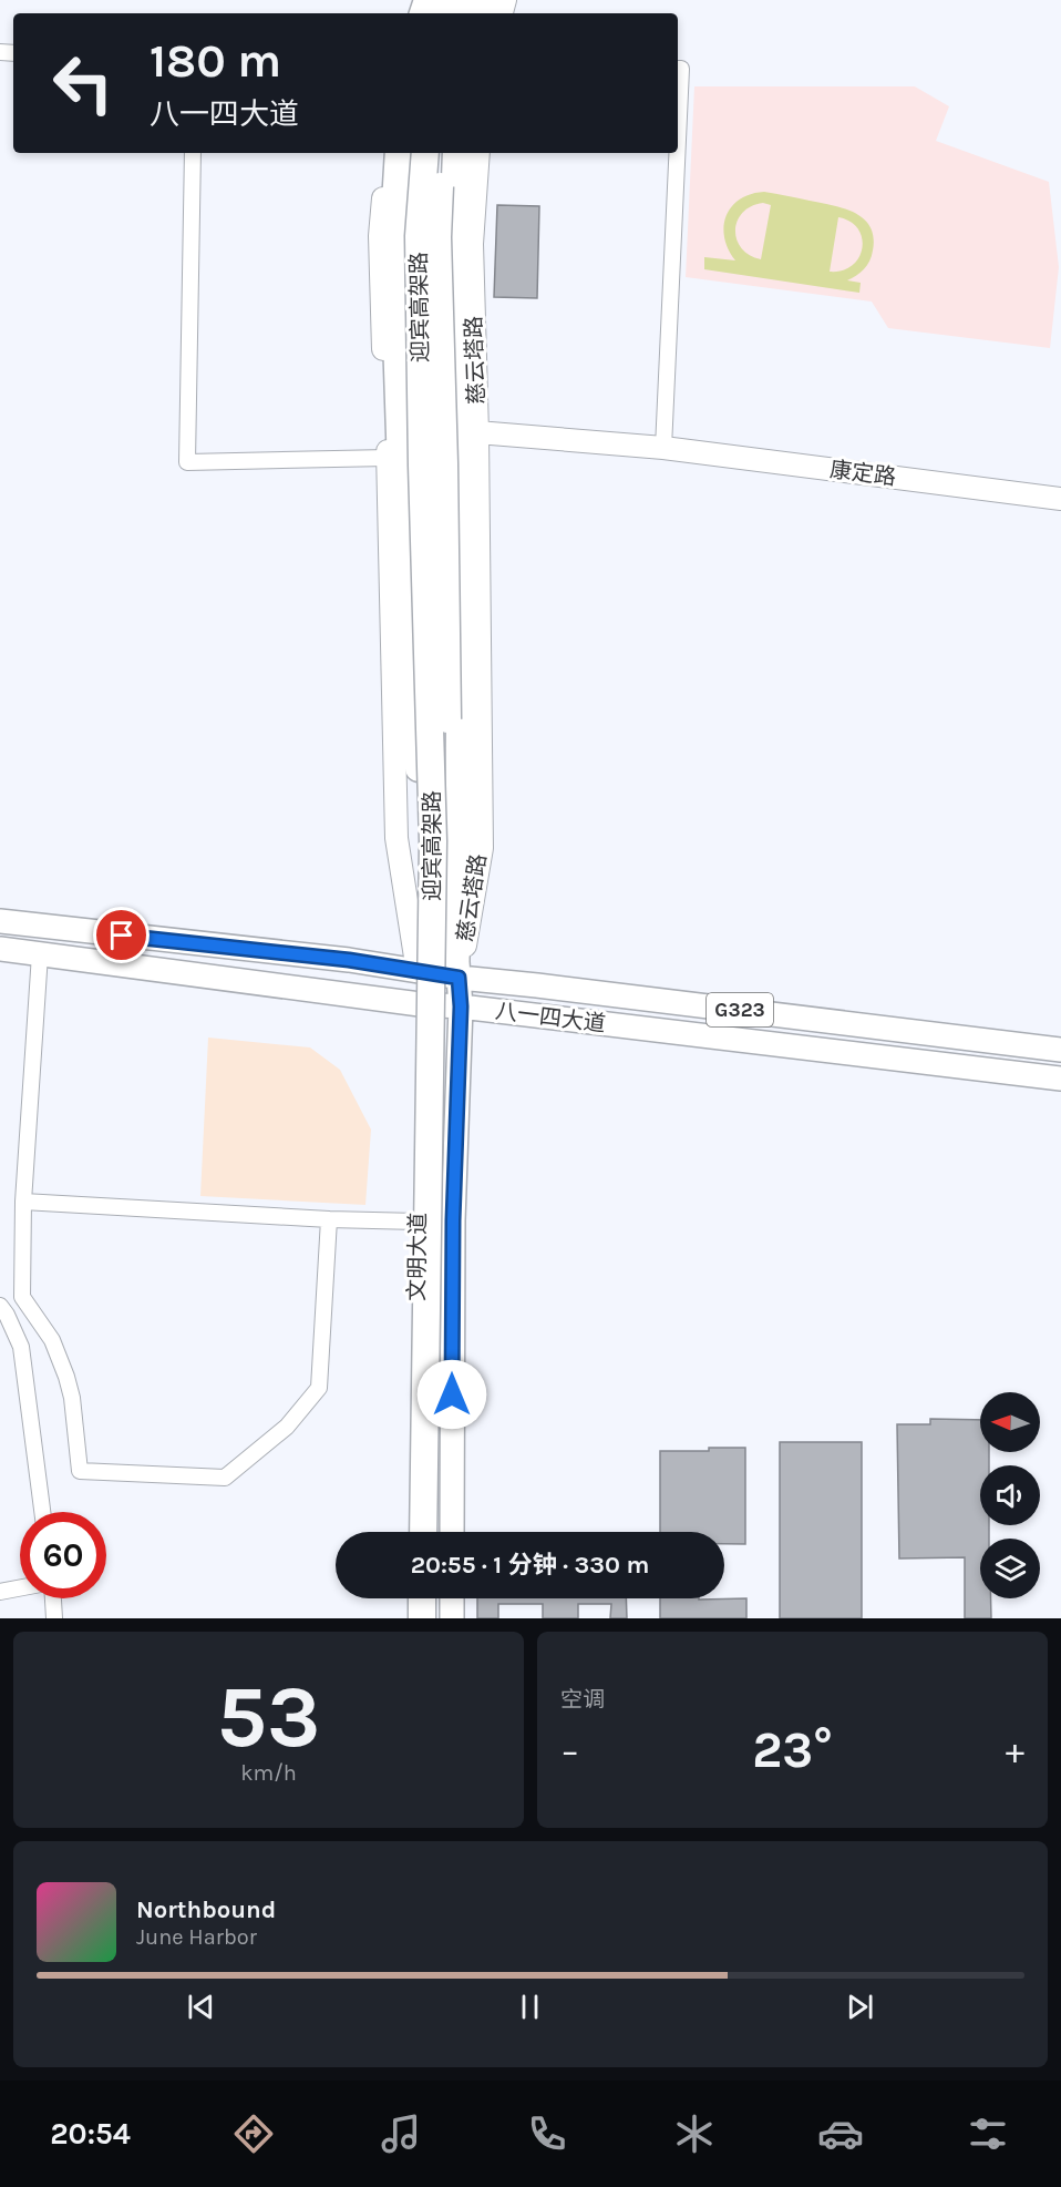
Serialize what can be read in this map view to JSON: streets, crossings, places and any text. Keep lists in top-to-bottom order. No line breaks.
{"streets":{"highway":["迎宾高架路"],"main road":["慈云塔路","G323","八一四大道","文明大道"],"street":["康定路"]},"crossings":[["慈云塔路","康定路"],["慈云塔路","八一四大道"],["慈云塔路","文明大道"],["八一四大道","文明大道"]],"north":"left","page":{"turn":["180 m","八一四大道"],"limit":"60","trip":"20:55 · 1 分钟 · 330 m","tile":[["53","km/h"],"空调"],"heat":["−","23°","+"],"song":["Northbound","June Harbor"],"tabs":"20:54"}}
